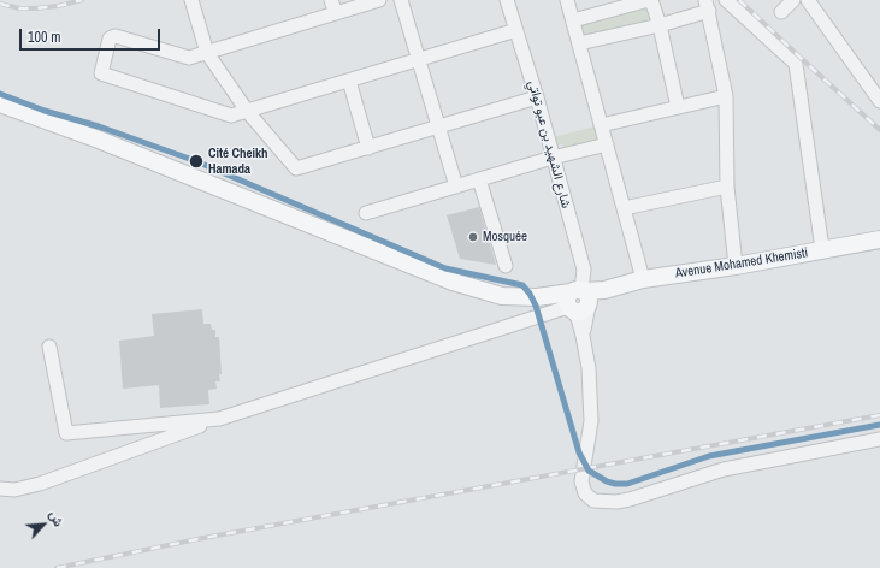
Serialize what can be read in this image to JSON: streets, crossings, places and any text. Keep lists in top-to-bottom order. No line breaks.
{"streets":{"main road":["Avenue Mohamed Khemisti"],"street":["شارع الشهيد بن عبو تواتي"]},"crossings":[["شارع الشهيد بن عبو تواتي","Avenue Mohamed Khemisti"]],"places":["Cité Cheikh Hamada","Mosquée"],"scale_bar":"100 m","north":"top right"}
